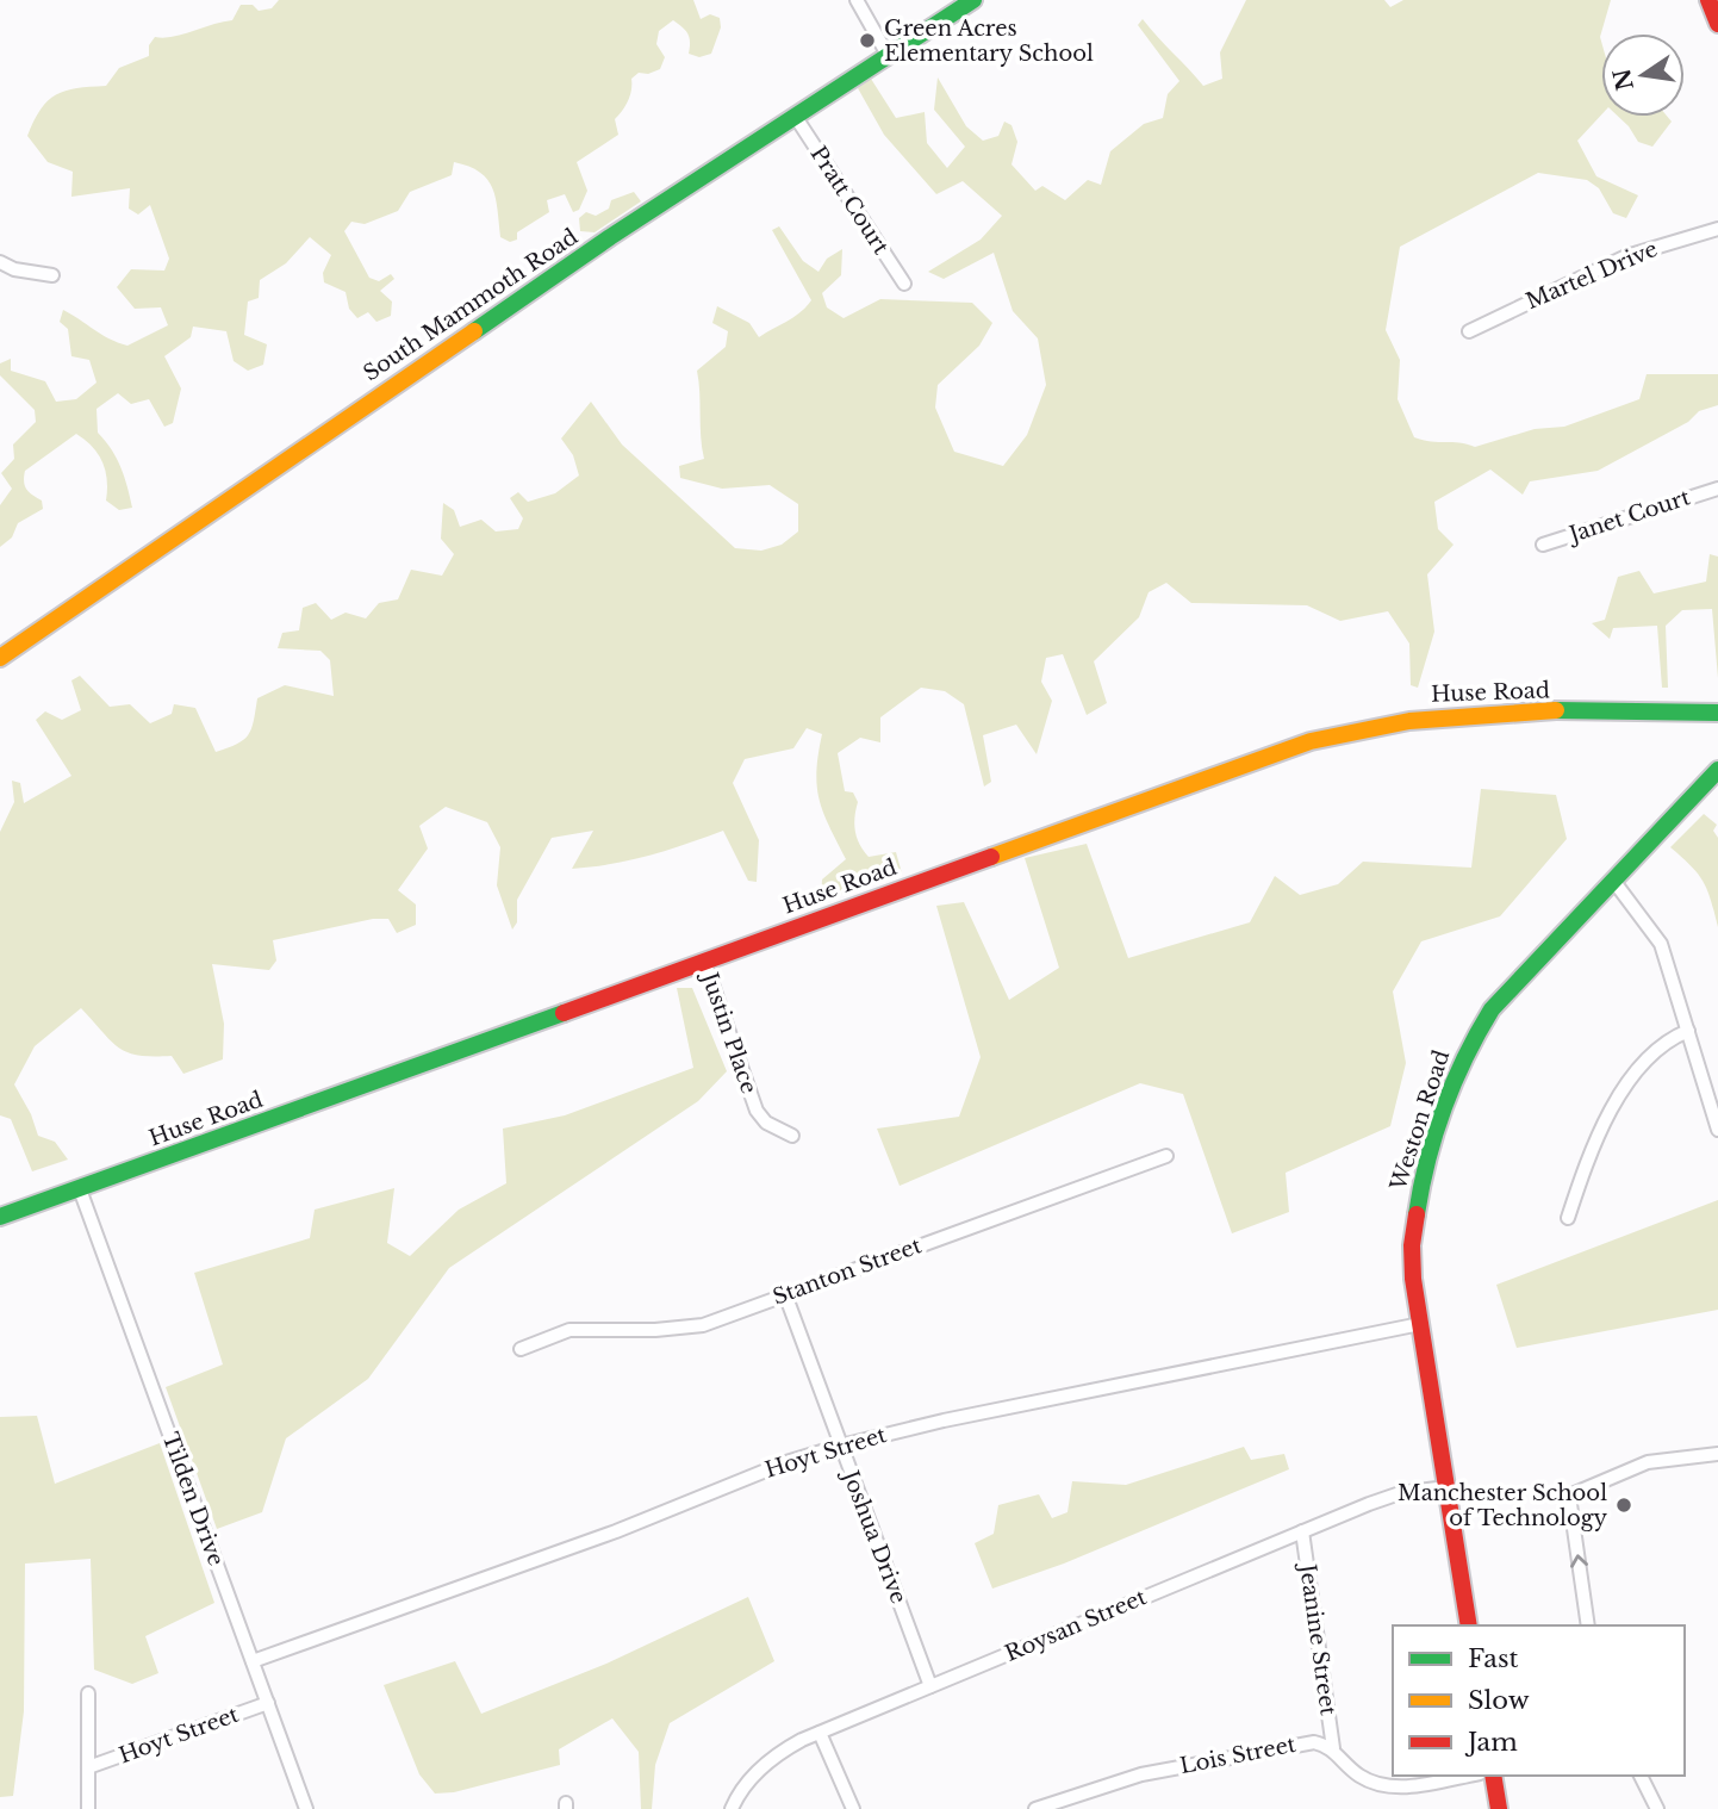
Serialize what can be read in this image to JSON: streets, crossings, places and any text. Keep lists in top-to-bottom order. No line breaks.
{"streets":{"street":["Pratt Court","Martel Drive","South Mammoth Road","Janet Court","Huse Road","Justin Place","Weston Road","Stanton Street","Hoyt Street","Tilden Drive","Joshua Drive","Roysan Street","Jeanine Street","Lois Street"]},"crossings":[["Pratt Court","South Mammoth Road"],["Huse Road","Justin Place"],["Huse Road","Tilden Drive"],["Weston Road","Hoyt Street"],["Weston Road","Roysan Street"],["Stanton Street","Joshua Drive"],["Hoyt Street","Tilden Drive"],["Hoyt Street","Joshua Drive"],["Joshua Drive","Roysan Street"],["Roysan Street","Jeanine Street"],["Jeanine Street","Lois Street"]],"places":["Green Acres Elementary School","Manchester School of Technology"],"legend":["Fast","Slow","Jam"],"north":"left"}
